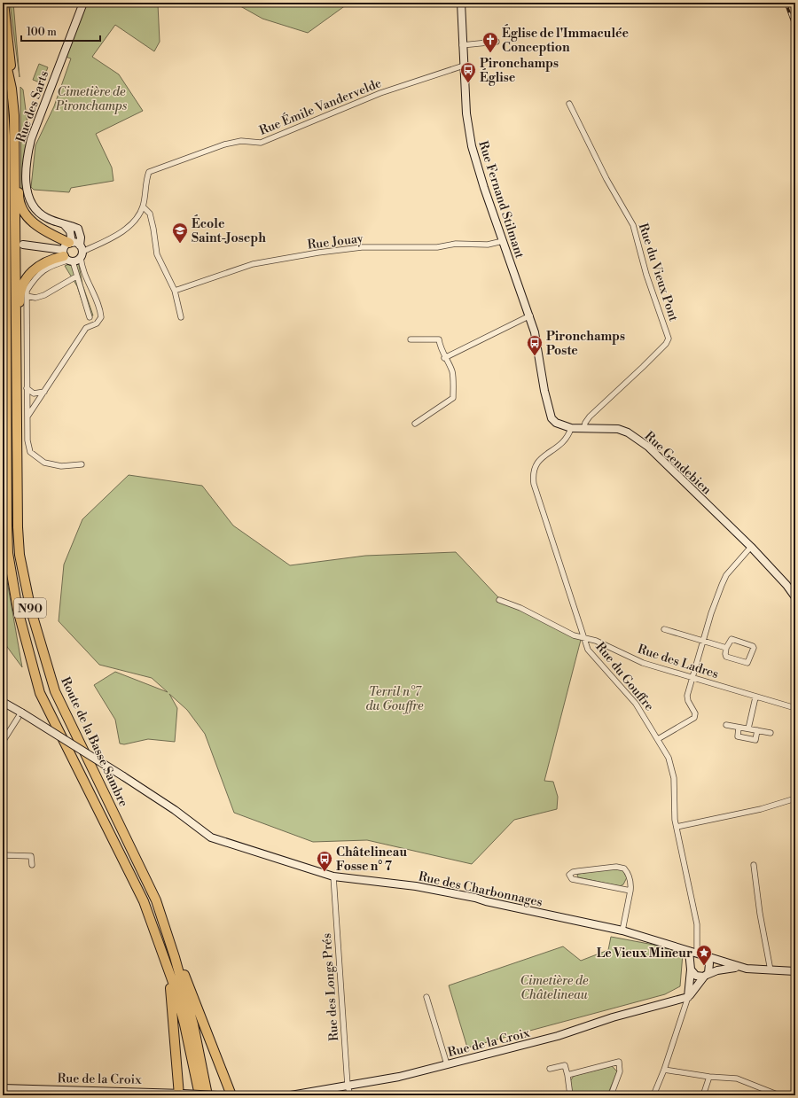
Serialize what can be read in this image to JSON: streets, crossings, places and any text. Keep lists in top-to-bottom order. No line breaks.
{"streets":{"highway":["N90","Route de la Basse Sambre"],"street":["Rue des Sarts","Rue Émile Vandervelde","Rue Fernand Stilmant","Rue Jouay","Rue du Vieux Pont","Rue Gendebien","Rue des Ladres","Rue du Gouffre","Rue des Charbonnages","Rue des Longs Prés","Rue de la Croix"]},"crossings":[["Rue des Sarts","Rue Émile Vandervelde"],["Rue Émile Vandervelde","Rue Fernand Stilmant"],["Rue Fernand Stilmant","Rue Jouay"],["Rue Fernand Stilmant","Rue Gendebien"],["Rue du Vieux Pont","Rue Gendebien"],["Rue Gendebien","Rue du Gouffre"],["Rue des Ladres","Rue du Gouffre"],["Rue du Gouffre","Rue des Charbonnages"],["Rue des Charbonnages","Rue des Longs Prés"],["Rue des Longs Prés","Rue de la Croix"]],"parks":["Cimetière de Pironchamps","Terril n°7 du Gouffre","Cimetière de Châtelineau"],"places":{"church":["Église de l'Immaculée Conception"],"bus stop":["Pironchamps Église","Pironchamps Poste","Châtelineau Fosse n° 7"],"school or university":["École Saint-Joseph"],"place":["Le Vieux Mineur"]},"scale_bar":"100 m"}
